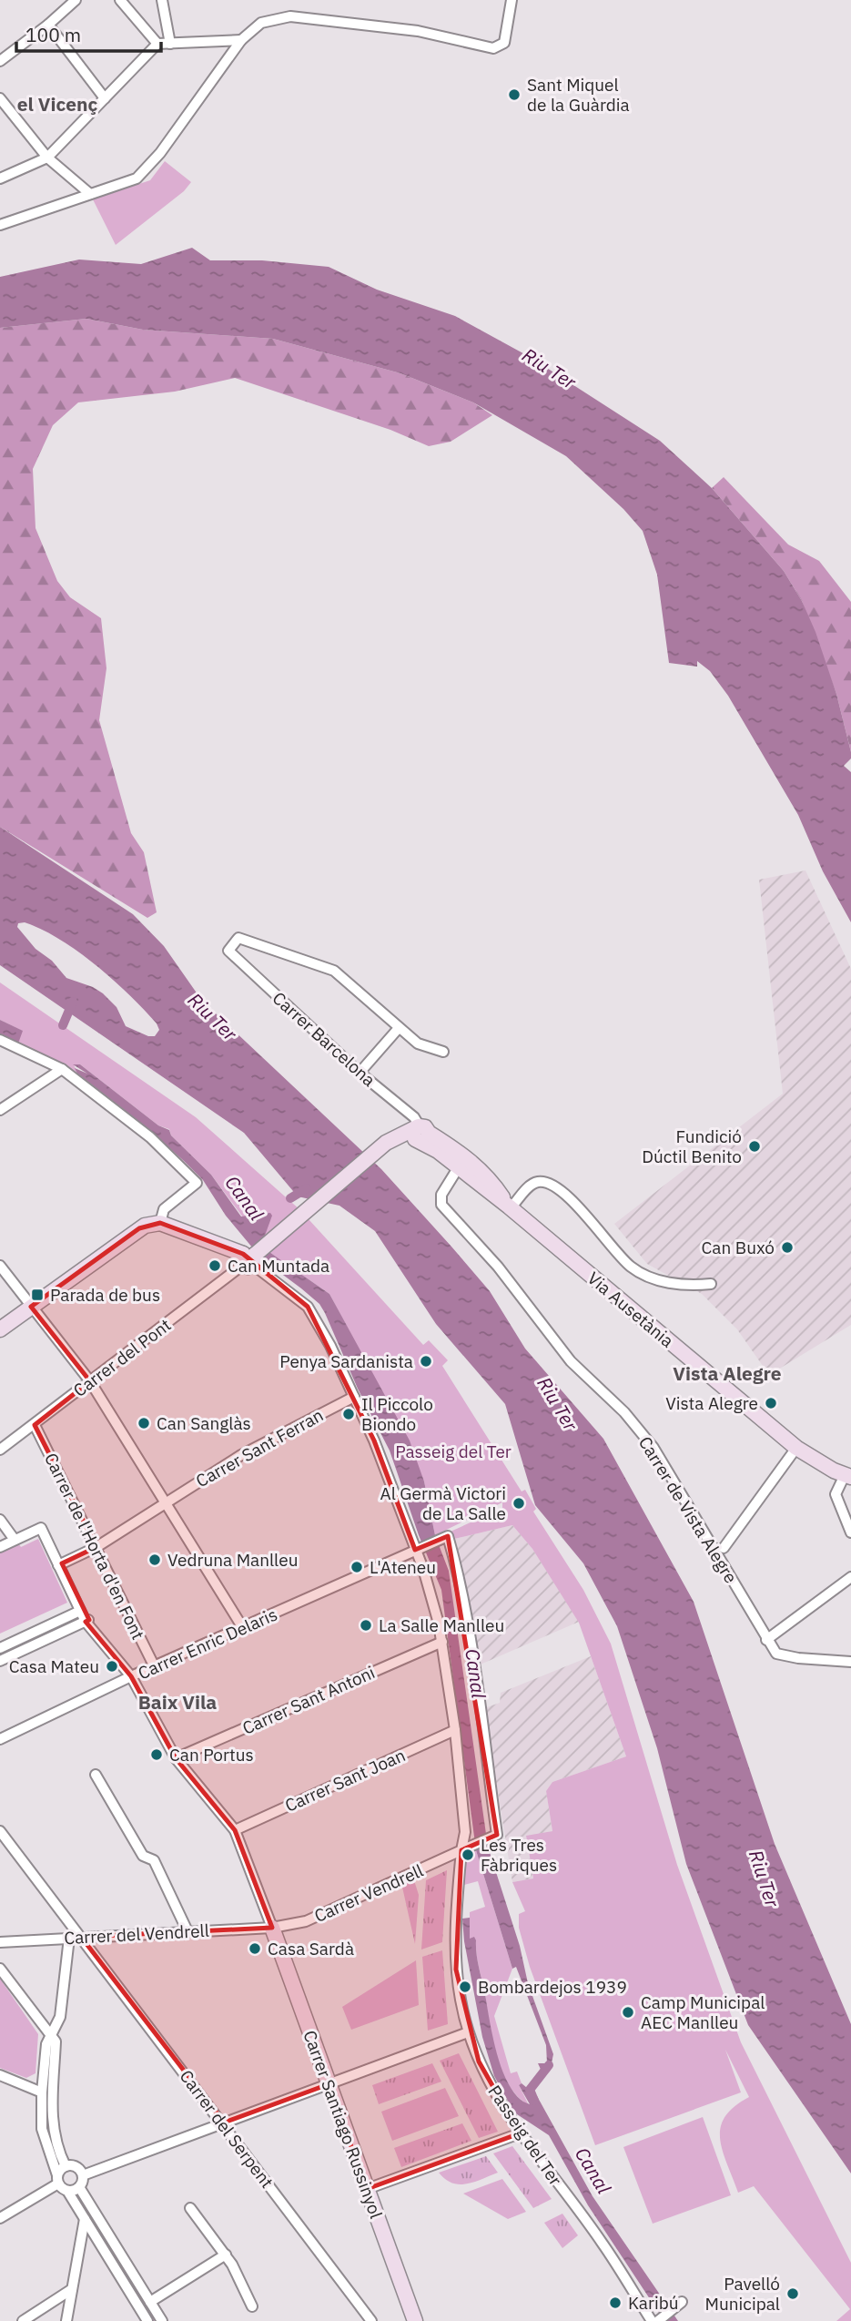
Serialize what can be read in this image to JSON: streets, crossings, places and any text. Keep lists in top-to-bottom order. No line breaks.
{"streets":{"street":["Carrer Barcelona","Via Ausetània","Carrer del Pont","Carrer Sant Ferran","Carrer de Vista Alegre","Carrer de l'Horta d'en Font","Carrer Enric Delaris","Carrer Sant Antoni","Carrer Sant Joan","Carrer Vendrell","Carrer del Vendrell","Carrer Santiago Russinyol","Carrer del Serpent","Passeig del Ter"]},"crossings":[["Carrer Barcelona","Via Ausetània"],["Via Ausetània","Carrer de Vista Alegre"],["Carrer del Pont","Carrer de l'Horta d'en Font"],["Carrer del Pont","Passeig del Ter"],["Carrer Sant Ferran","Carrer de l'Horta d'en Font"],["Carrer Sant Ferran","Passeig del Ter"],["Carrer de l'Horta d'en Font","Carrer Enric Delaris"],["Carrer Enric Delaris","Passeig del Ter"],["Carrer Sant Antoni","Passeig del Ter"],["Carrer Sant Joan","Passeig del Ter"],["Carrer Vendrell","Carrer del Vendrell"],["Carrer Vendrell","Carrer Santiago Russinyol"],["Carrer Vendrell","Passeig del Ter"],["Carrer del Vendrell","Carrer Santiago Russinyol"],["Carrer del Vendrell","Carrer del Serpent"]],"districts":["el Vicenç","Vista Alegre","Baix Vila"],"water":["Riu Ter","Canal"],"parks":["Passeig del Ter"],"places":{"other":["Sant Miquel de la Guàrdia","Fundició Dúctil Benito","Can Buxó","Can Muntada","Penya Sardanista","Vista Alegre","Il Piccolo Biondo","Can Sanglàs","Al Germà Victori de La Salle","Vedruna Manlleu","L'Ateneu","La Salle Manlleu","Casa Mateu","Can Portus","Les Tres Fàbriques","Casa Sardà","Bombardejos 1939","Camp Municipal AEC Manlleu","Pavelló Municipal","Karibú"],"transit":["Parada de bus"]},"scale_bar":"100 m"}
